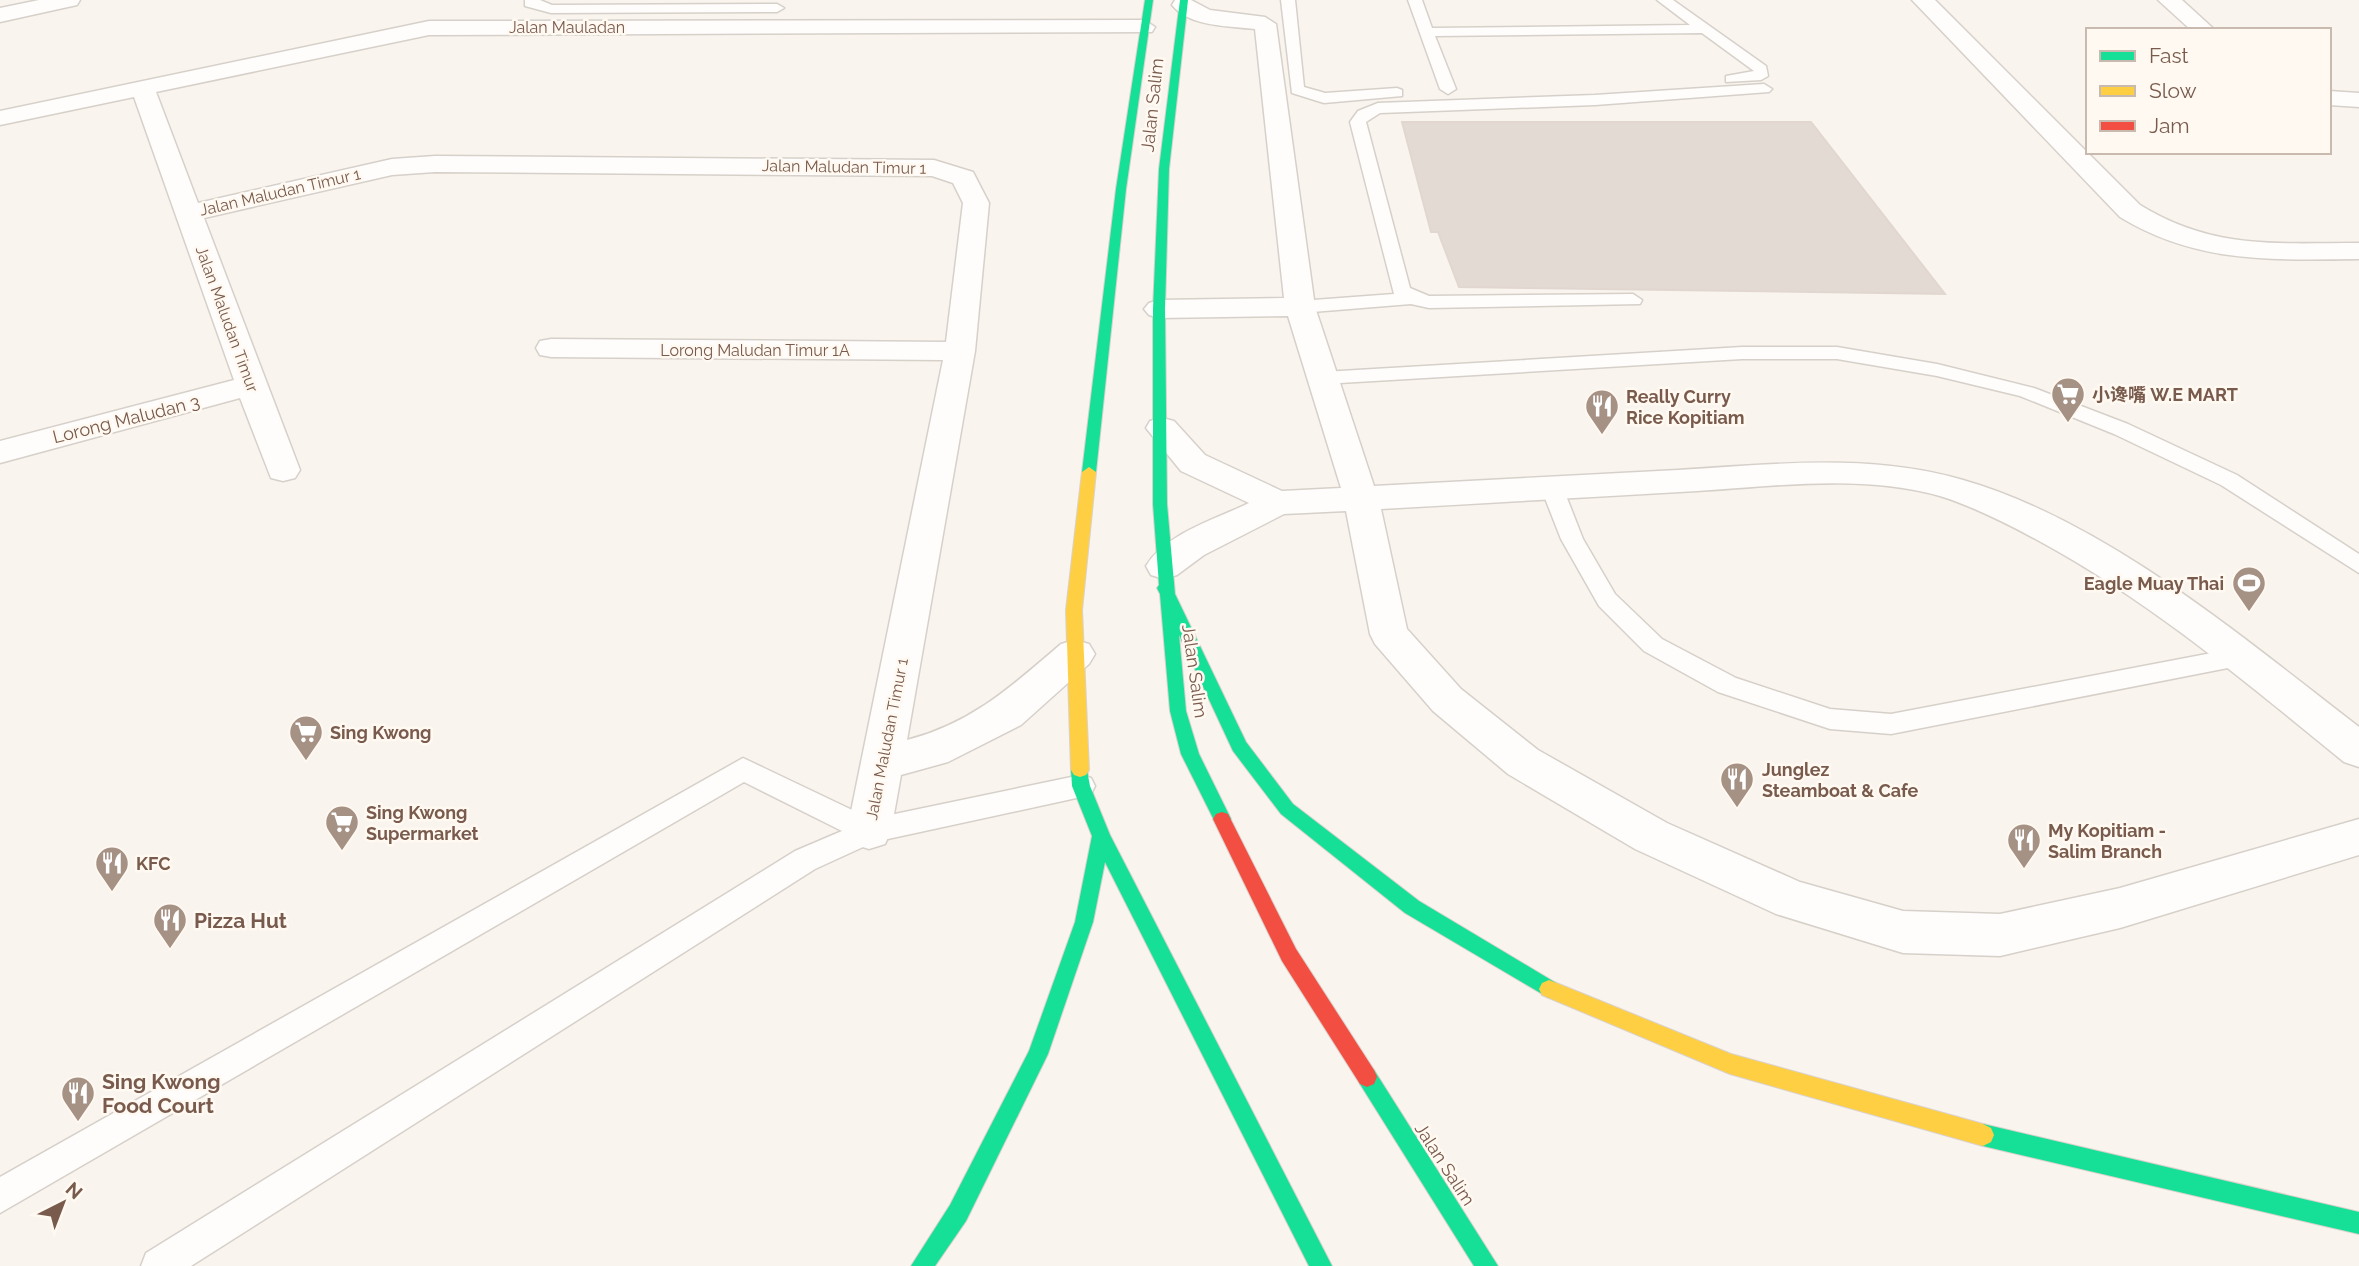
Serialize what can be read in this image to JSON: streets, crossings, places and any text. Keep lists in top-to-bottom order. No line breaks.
{"streets":{"main road":["Jalan Salim"],"street":["Jalan Mauladan","Jalan Maludan Timur 1","Jalan Maludan Timur","Lorong Maludan Timur 1A","Lorong Maludan 3"]},"crossings":[["Jalan Mauladan","Jalan Salim"],["Jalan Mauladan","Jalan Maludan Timur"],["Jalan Maludan Timur 1","Jalan Maludan Timur"],["Jalan Maludan Timur 1","Lorong Maludan Timur 1A"],["Jalan Maludan Timur","Lorong Maludan 3"]],"places":{"supermarket":["小谗嘴 W.E MART","Sing Kwong","Sing Kwong Supermarket"],"restaurant":["Really Curry Rice Kopitiam","Junglez Steamboat & Cafe","My Kopitiam - Salim Branch","KFC","Pizza Hut","Sing Kwong Food Court"],"sports":["Eagle Muay Thai"]},"legend":["Fast","Slow","Jam"],"north":"top right"}
